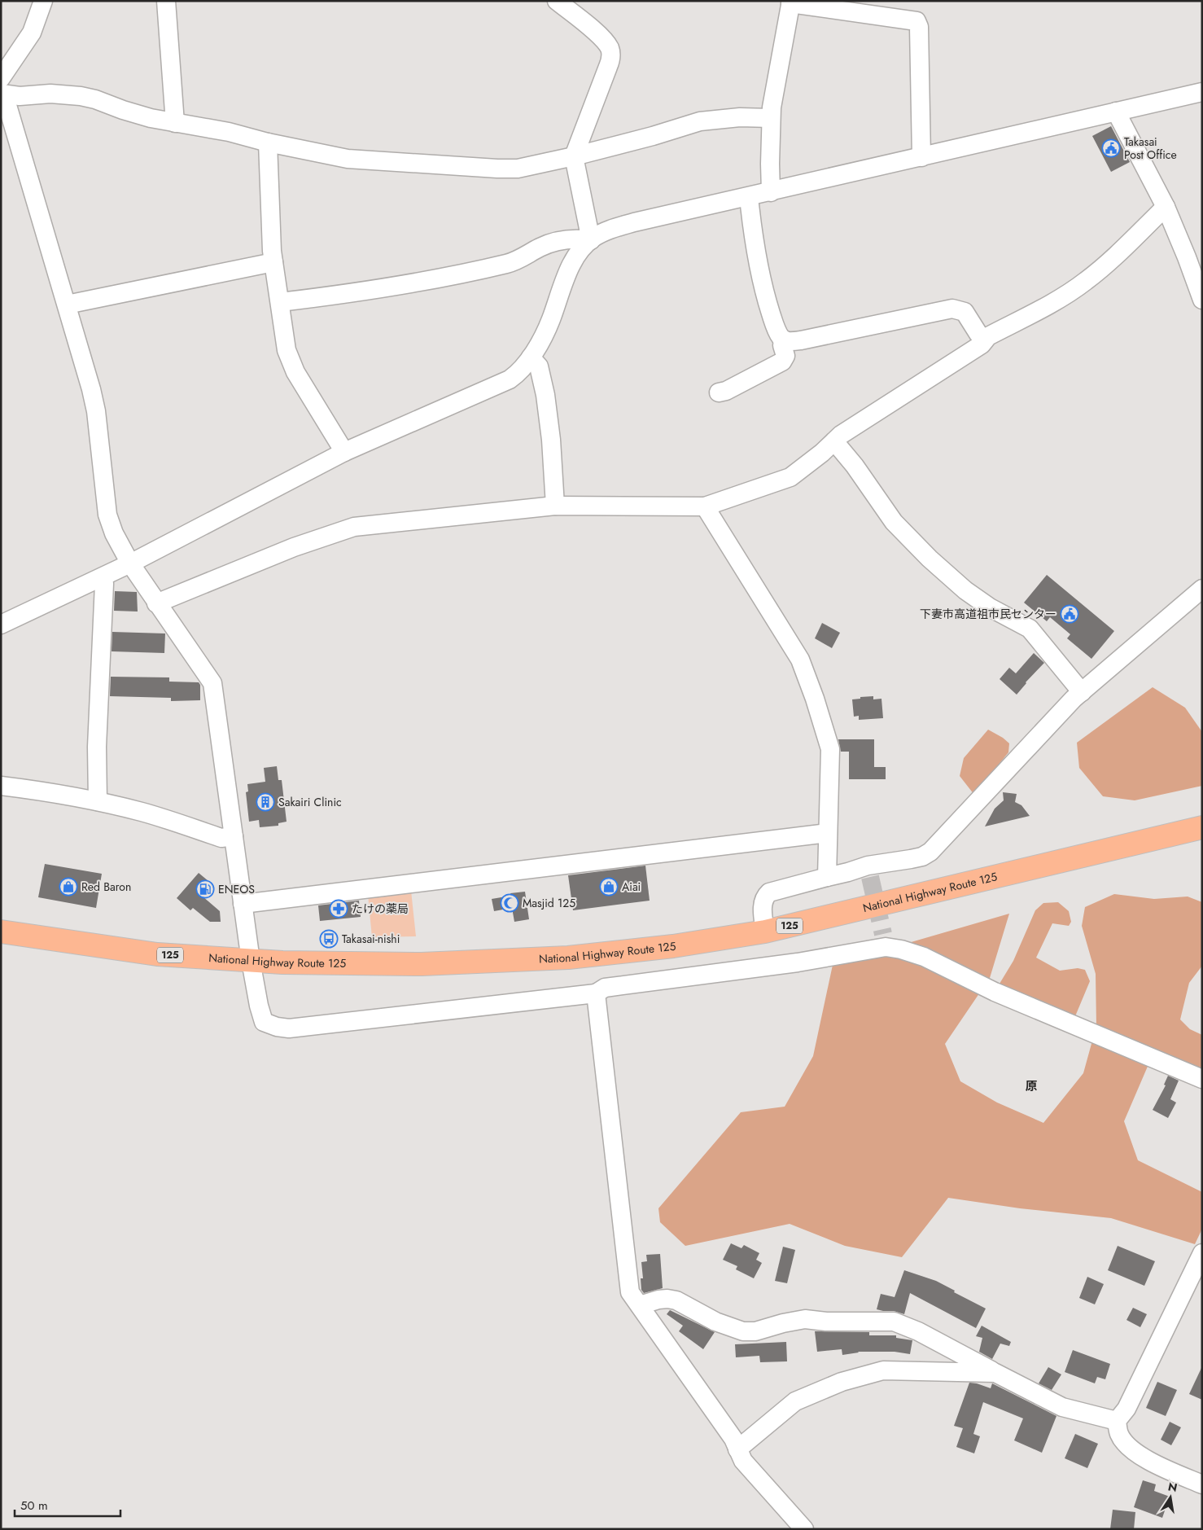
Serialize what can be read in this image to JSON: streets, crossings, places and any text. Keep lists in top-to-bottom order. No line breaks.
{"streets":{"highway":["National Highway Route 125","125"]},"districts":["原"],"places":{"public building":["Takasai Post Office","下妻市高道祖市民センター"],"building":["Sakairi Clinic"],"shop":["Red Baron","Aiai"],"fuel station":["ENEOS"],"mosque":["Masjid 125"],"pharmacy":["たけの薬局"],"bus stop":["Takasai-nishi"]},"scale_bar":"50 m","north":"top"}
